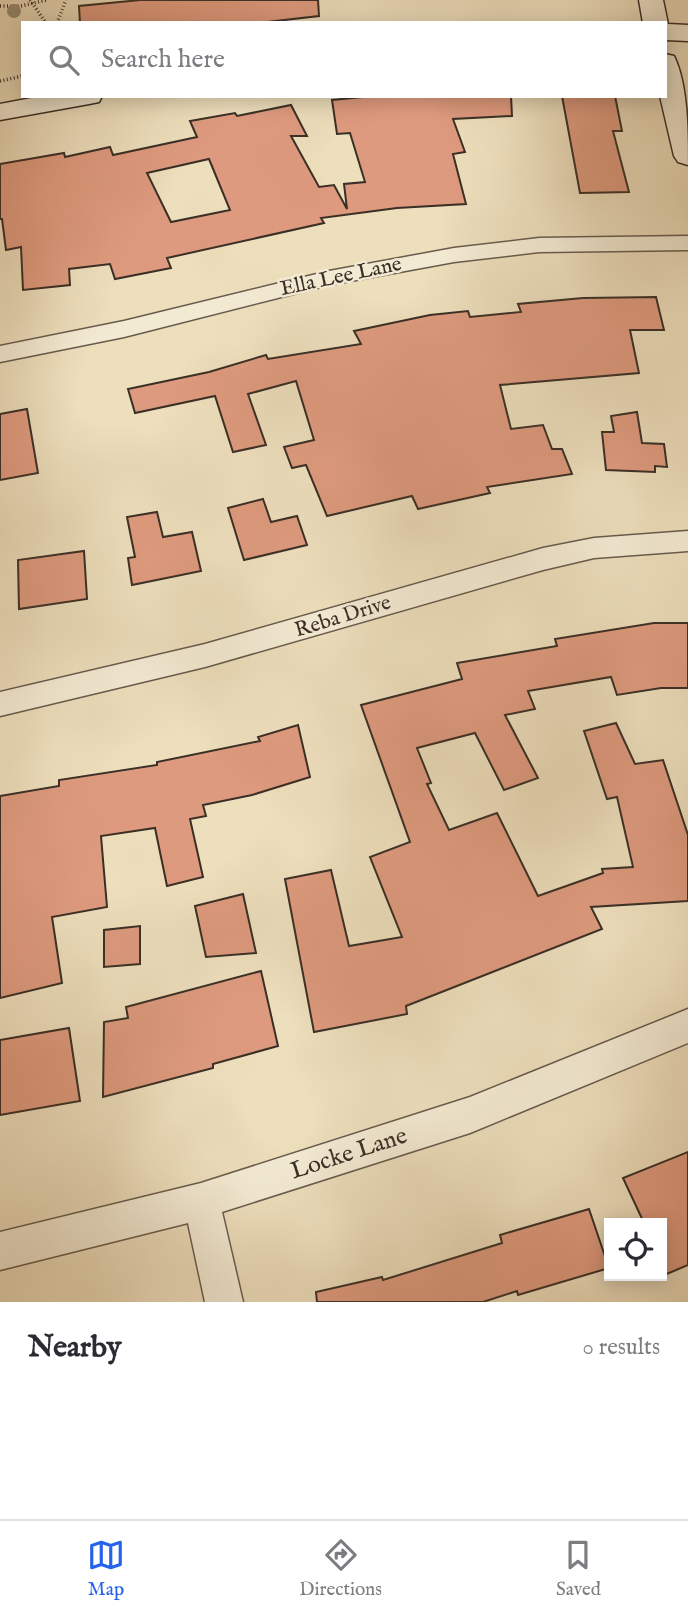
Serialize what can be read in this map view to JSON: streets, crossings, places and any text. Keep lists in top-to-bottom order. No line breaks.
{"streets":{"street":["Ella Lee Lane","Reba Drive","Locke Lane"]},"page":{"search":"Search here","heading":["Nearby","0 results"],"nav":["Map","Directions","Saved"]}}
